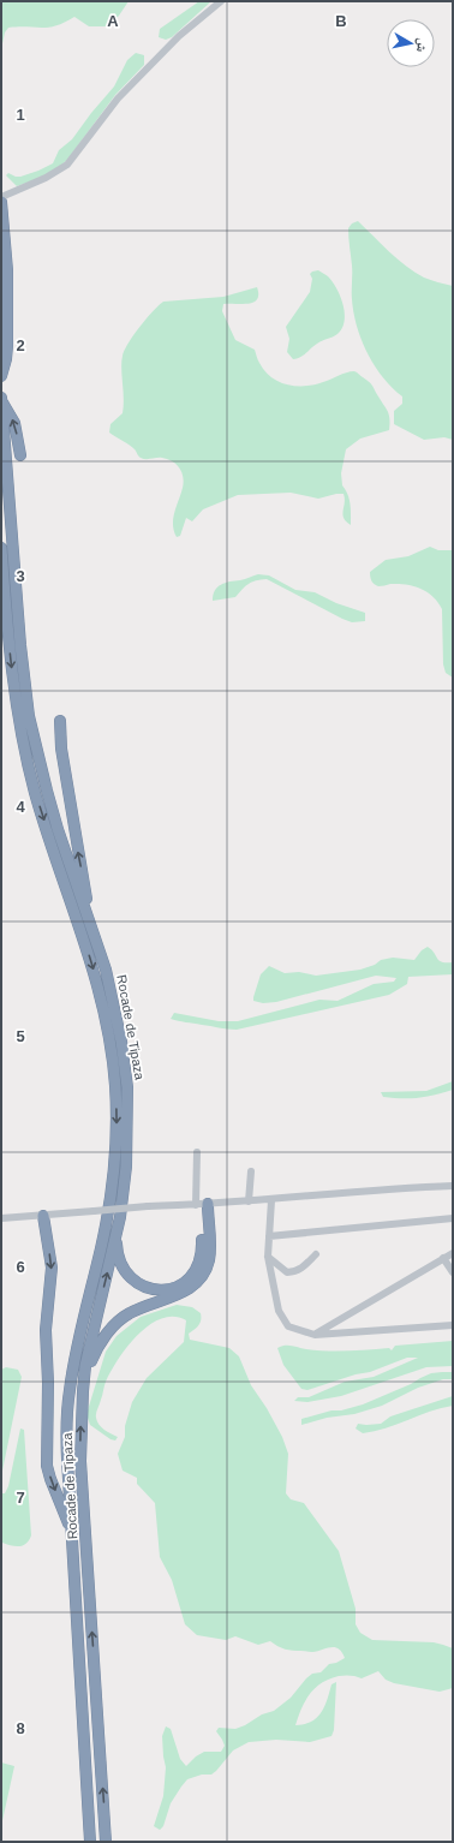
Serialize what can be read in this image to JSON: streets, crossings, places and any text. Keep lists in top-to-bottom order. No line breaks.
{"streets":{"highway":["Rocade de Tipaza"]},"north":"right","grid":{"columns":["A","B"],"rows":["1","2","3","4","5","6","7","8"]}}
